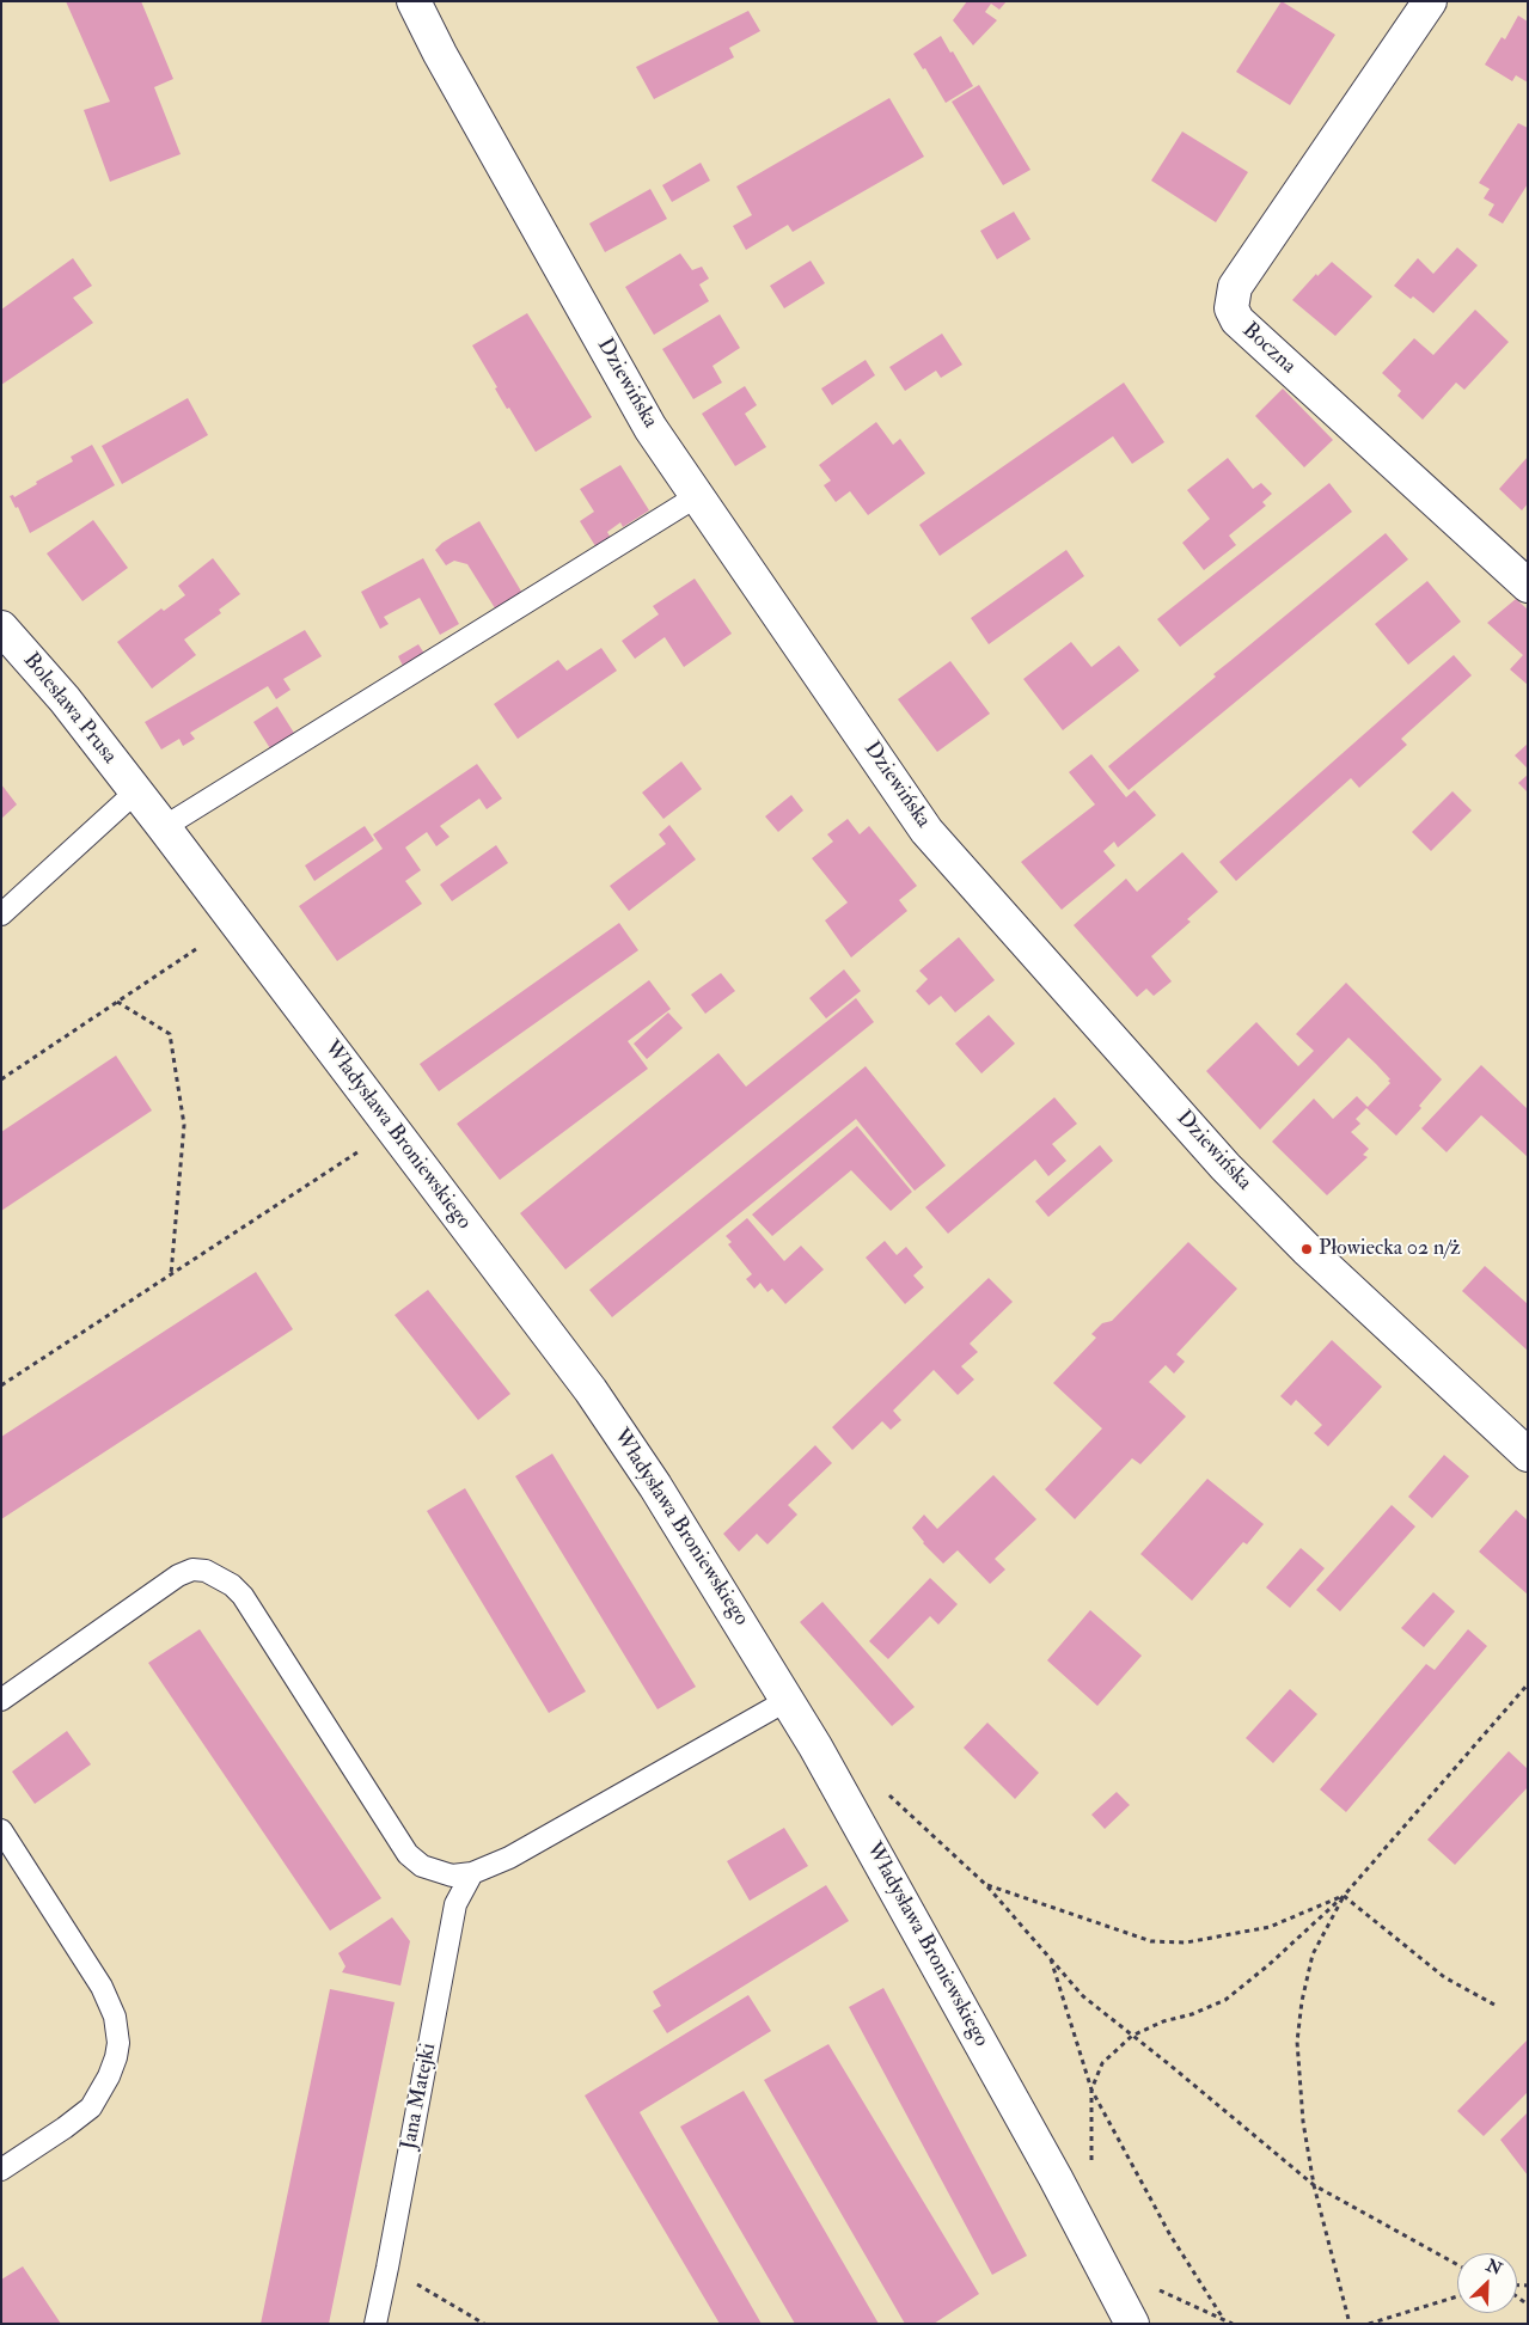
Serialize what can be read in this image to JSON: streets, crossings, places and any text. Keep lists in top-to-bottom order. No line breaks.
{"streets":{"street":["Boczna","Dziewińska","Bolesława Prusa","Władysława Broniewskiego"],"lane":["Jana Matejki"]},"crossings":[["Bolesława Prusa","Władysława Broniewskiego"]],"places":["Płowiecka 02 n/ż"],"north":"top right"}
